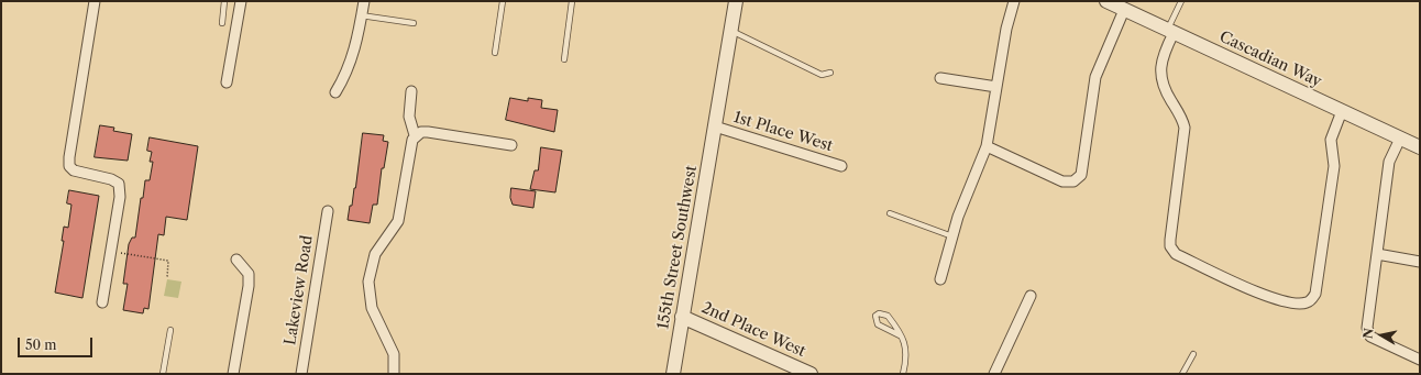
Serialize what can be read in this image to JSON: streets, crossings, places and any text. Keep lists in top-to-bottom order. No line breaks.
{"streets":{"street":["Cascadian Way","1st Place West","155th Street Southwest","Lakeview Road","2nd Place West"]},"crossings":[["1st Place West","155th Street Southwest"],["155th Street Southwest","2nd Place West"]],"scale_bar":"50 m","north":"left"}
